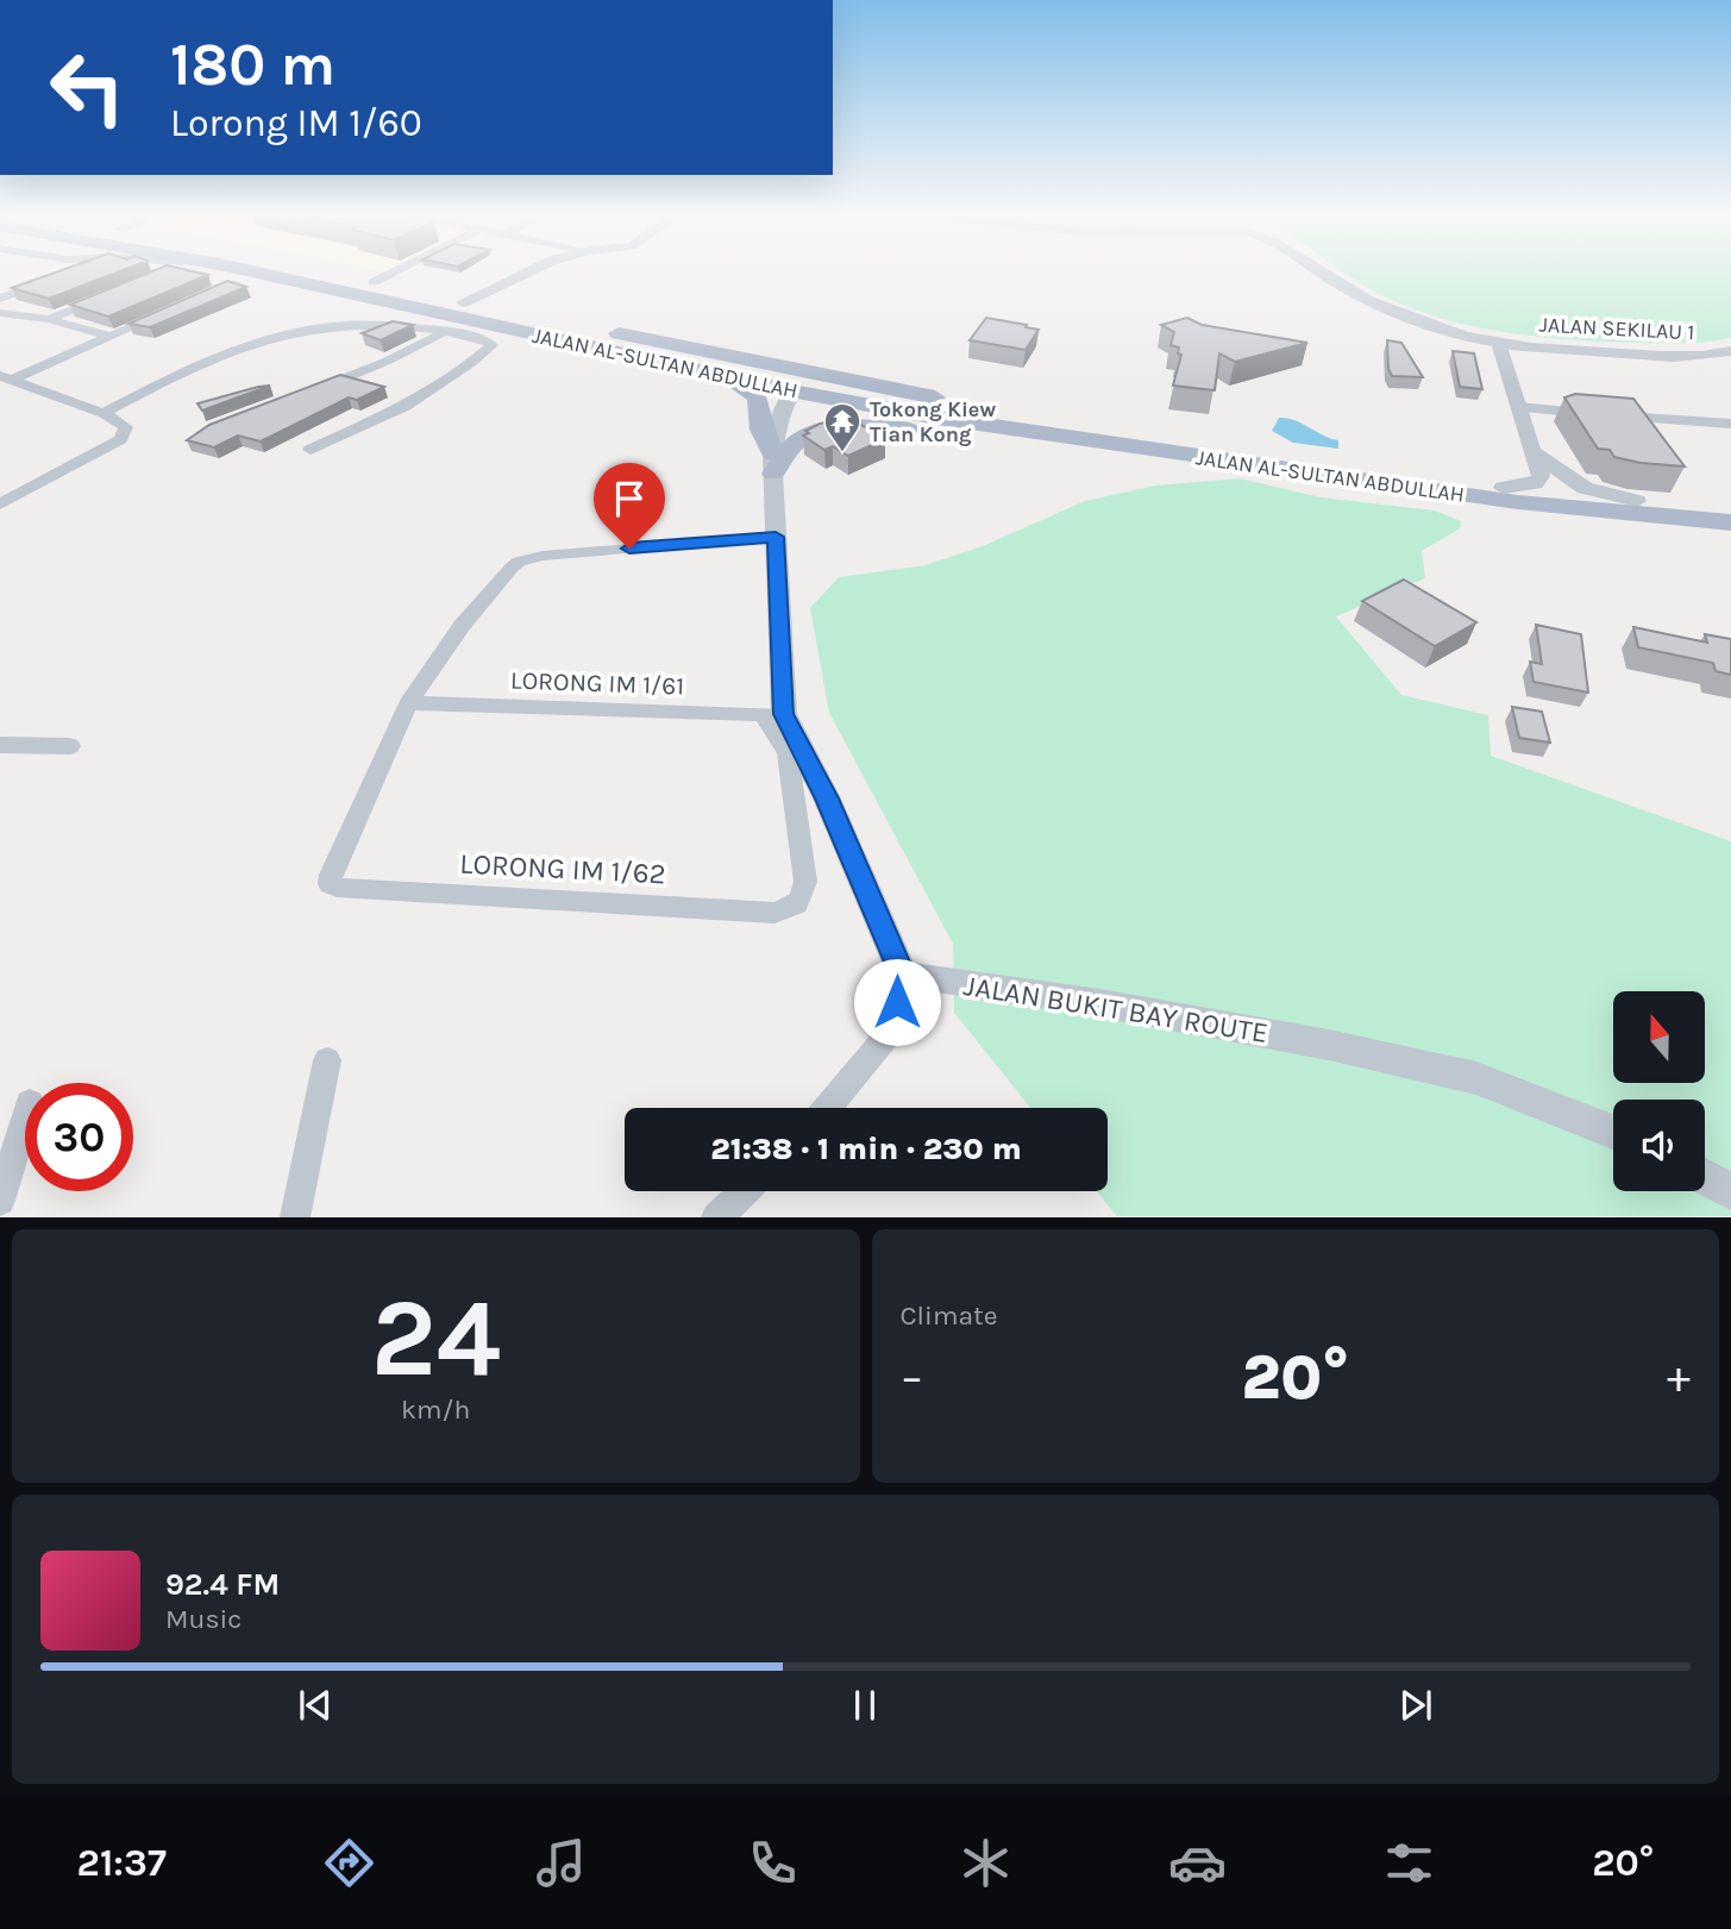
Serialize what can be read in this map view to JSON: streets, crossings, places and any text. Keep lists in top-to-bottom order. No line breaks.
{"streets":{"main road":["JALAN AL-SULTAN ABDULLAH"],"street":["JALAN SEKILAU 1","LORONG IM 1/61","LORONG IM 1/62","JALAN BUKIT BAY ROUTE"]},"crossings":[["LORONG IM 1/61","LORONG IM 1/62"]],"places":{"temple":["Tokong Kiew Tian Kong"]},"north":"top","page":{"turn":["180 m","Lorong IM 1/60"],"limit":"30","trip":"21:38 · 1 min · 230 m","tile":[["24","km/h"],"Climate"],"heat":["−","20°","+"],"song":["92.4 FM","Music"],"tabs":["21:37","20°"]}}
